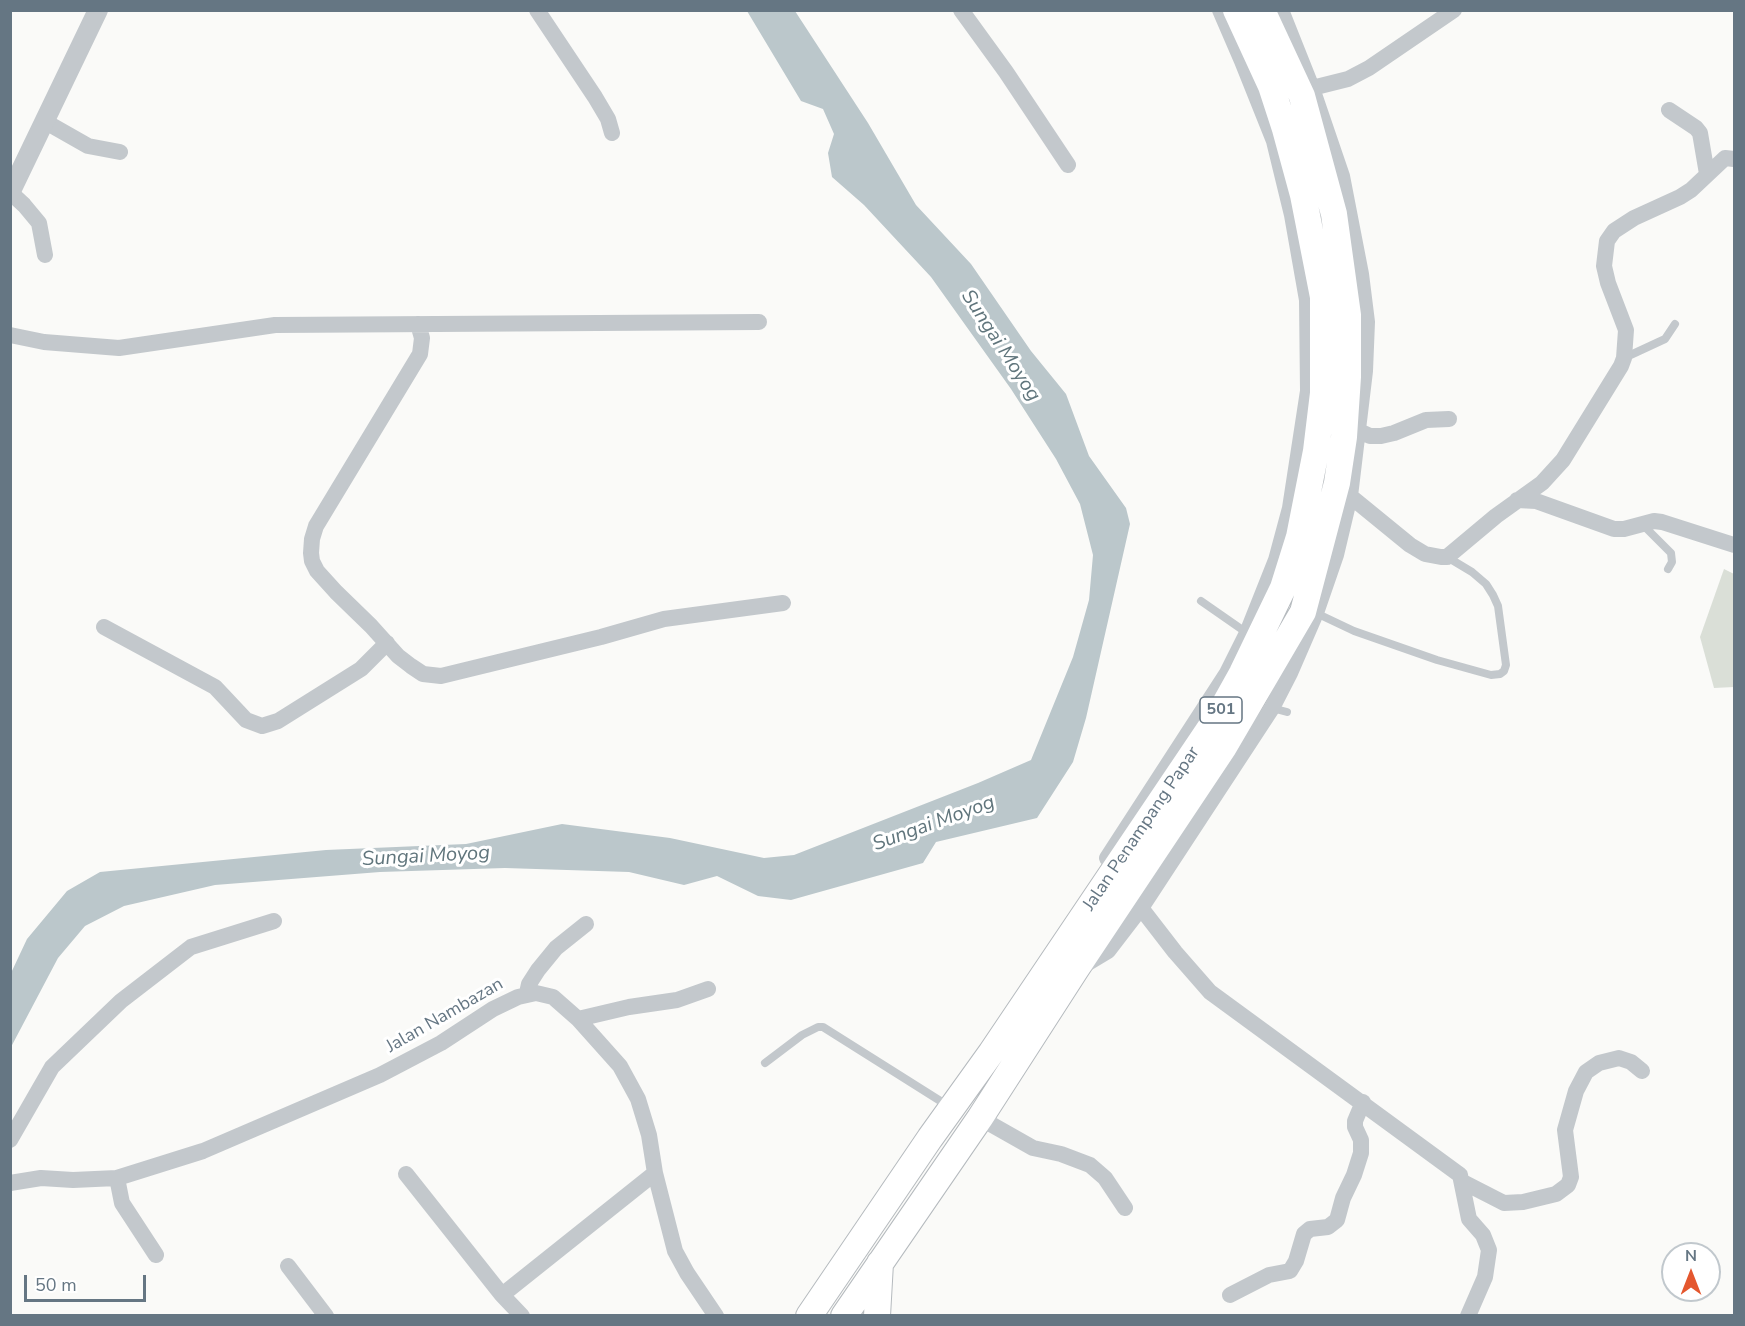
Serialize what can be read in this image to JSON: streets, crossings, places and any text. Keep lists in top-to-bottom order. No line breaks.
{"streets":{"main road":["501","Jalan Penampang Papar"],"street":["Jalan Nambazan"]},"water":["Sungai Moyog"],"scale_bar":"50 m","north":"top"}
